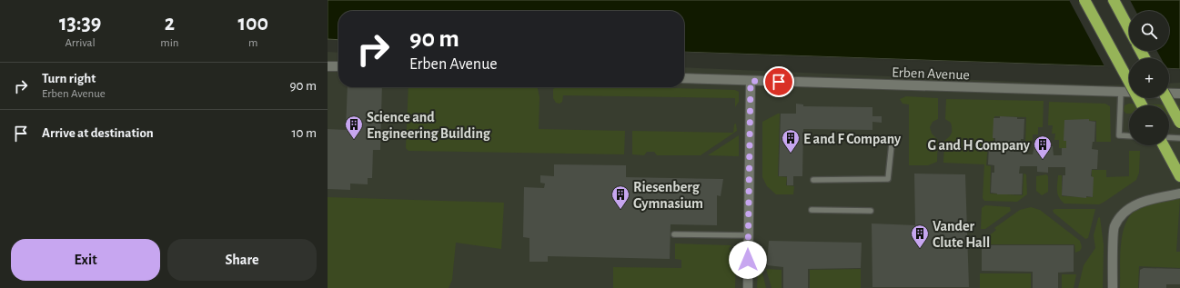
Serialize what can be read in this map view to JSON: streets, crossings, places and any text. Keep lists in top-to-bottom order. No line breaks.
{"streets":{"street":["Erben Avenue"]},"places":{"building":["Science and Engineering Building","E and F Company","G and H Company","Riesenberg Gymnasium","Vander Clute Hall"]},"page":{"eta":["13:39","Arrival","2","min","100","m"],"map_buttons":["+","−"],"turn":["90 m","Erben Avenue"],"list":[{"name":"Turn right","note":"Erben Avenue","value":"90 m"},{"name":"Arrive at destination","value":"10 m"}],"buttons":["Exit","Share"]}}
